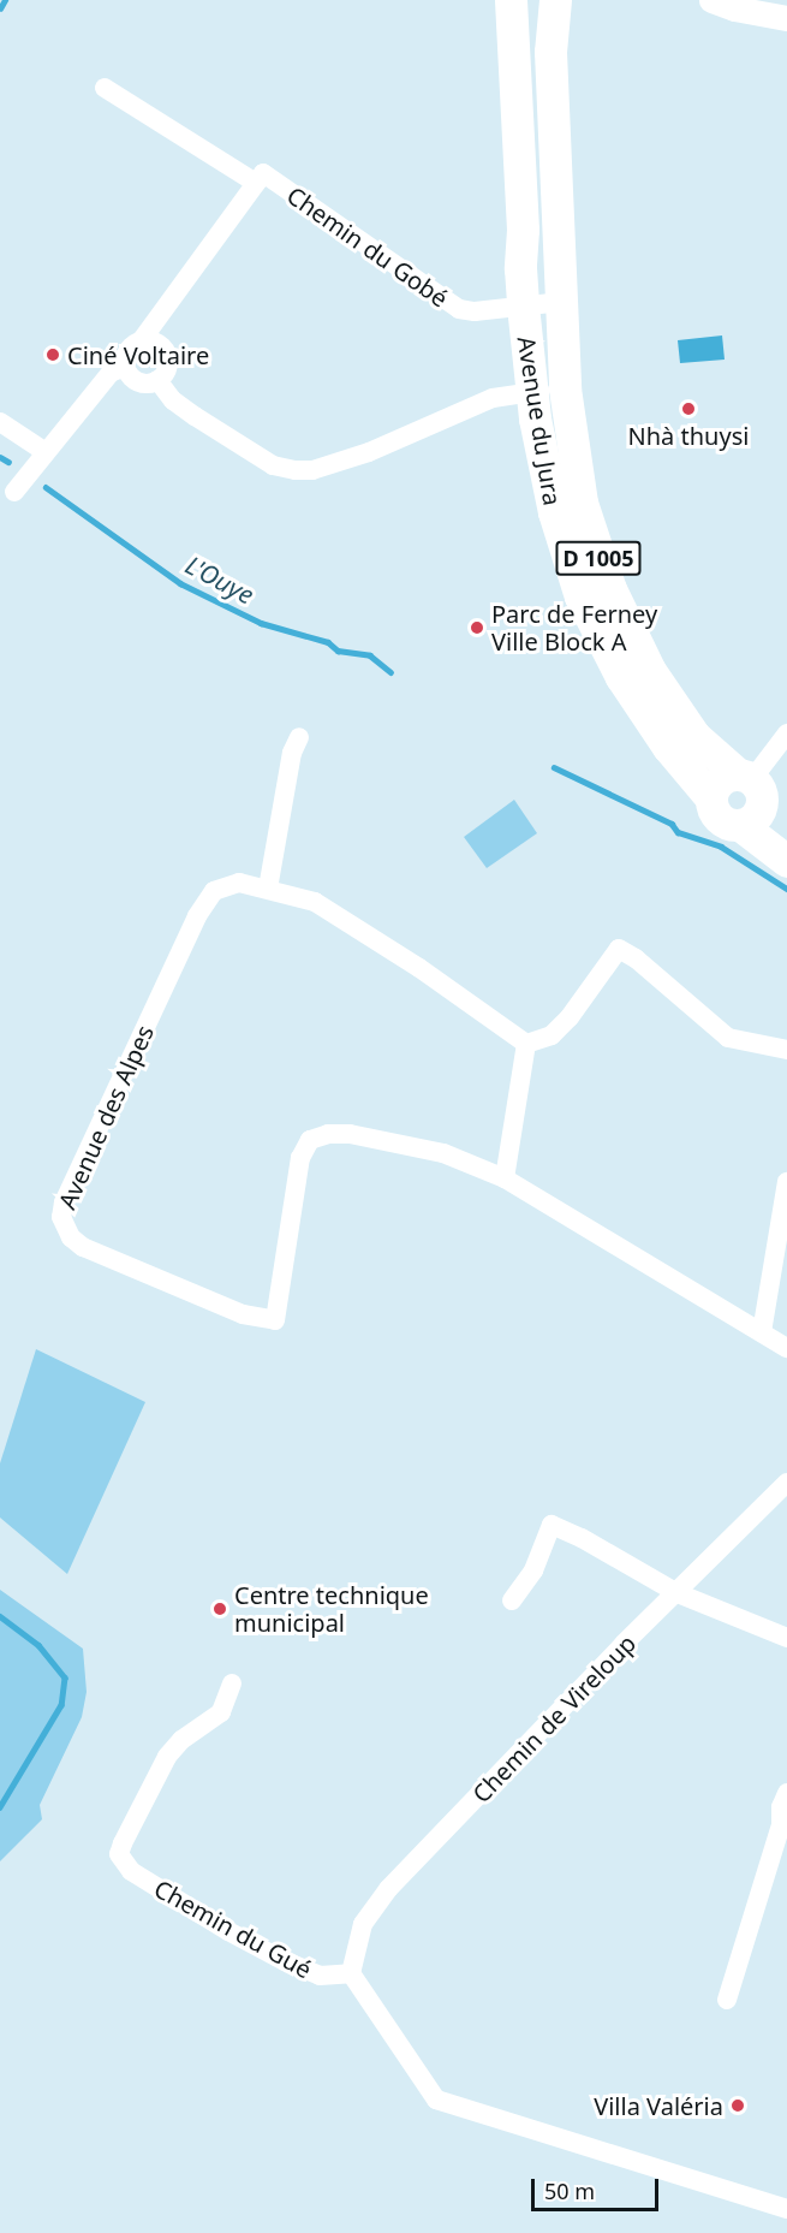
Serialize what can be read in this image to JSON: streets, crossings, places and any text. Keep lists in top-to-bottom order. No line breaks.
{"streets":{"main road":["Avenue du Jura","D 1005"],"street":["Chemin du Gobé","Avenue des Alpes","Chemin de Vireloup","Chemin du Gué"]},"crossings":[["Chemin du Gobé","Avenue du Jura"],["Avenue du Jura","D 1005"],["Chemin de Vireloup","Chemin du Gué"]],"water":["L'Ouye"],"places":["Ciné Voltaire","Nhà thuysi","Parc de Ferney Ville Block A","Centre technique municipal","Villa Valéria"],"scale_bar":"50 m"}
